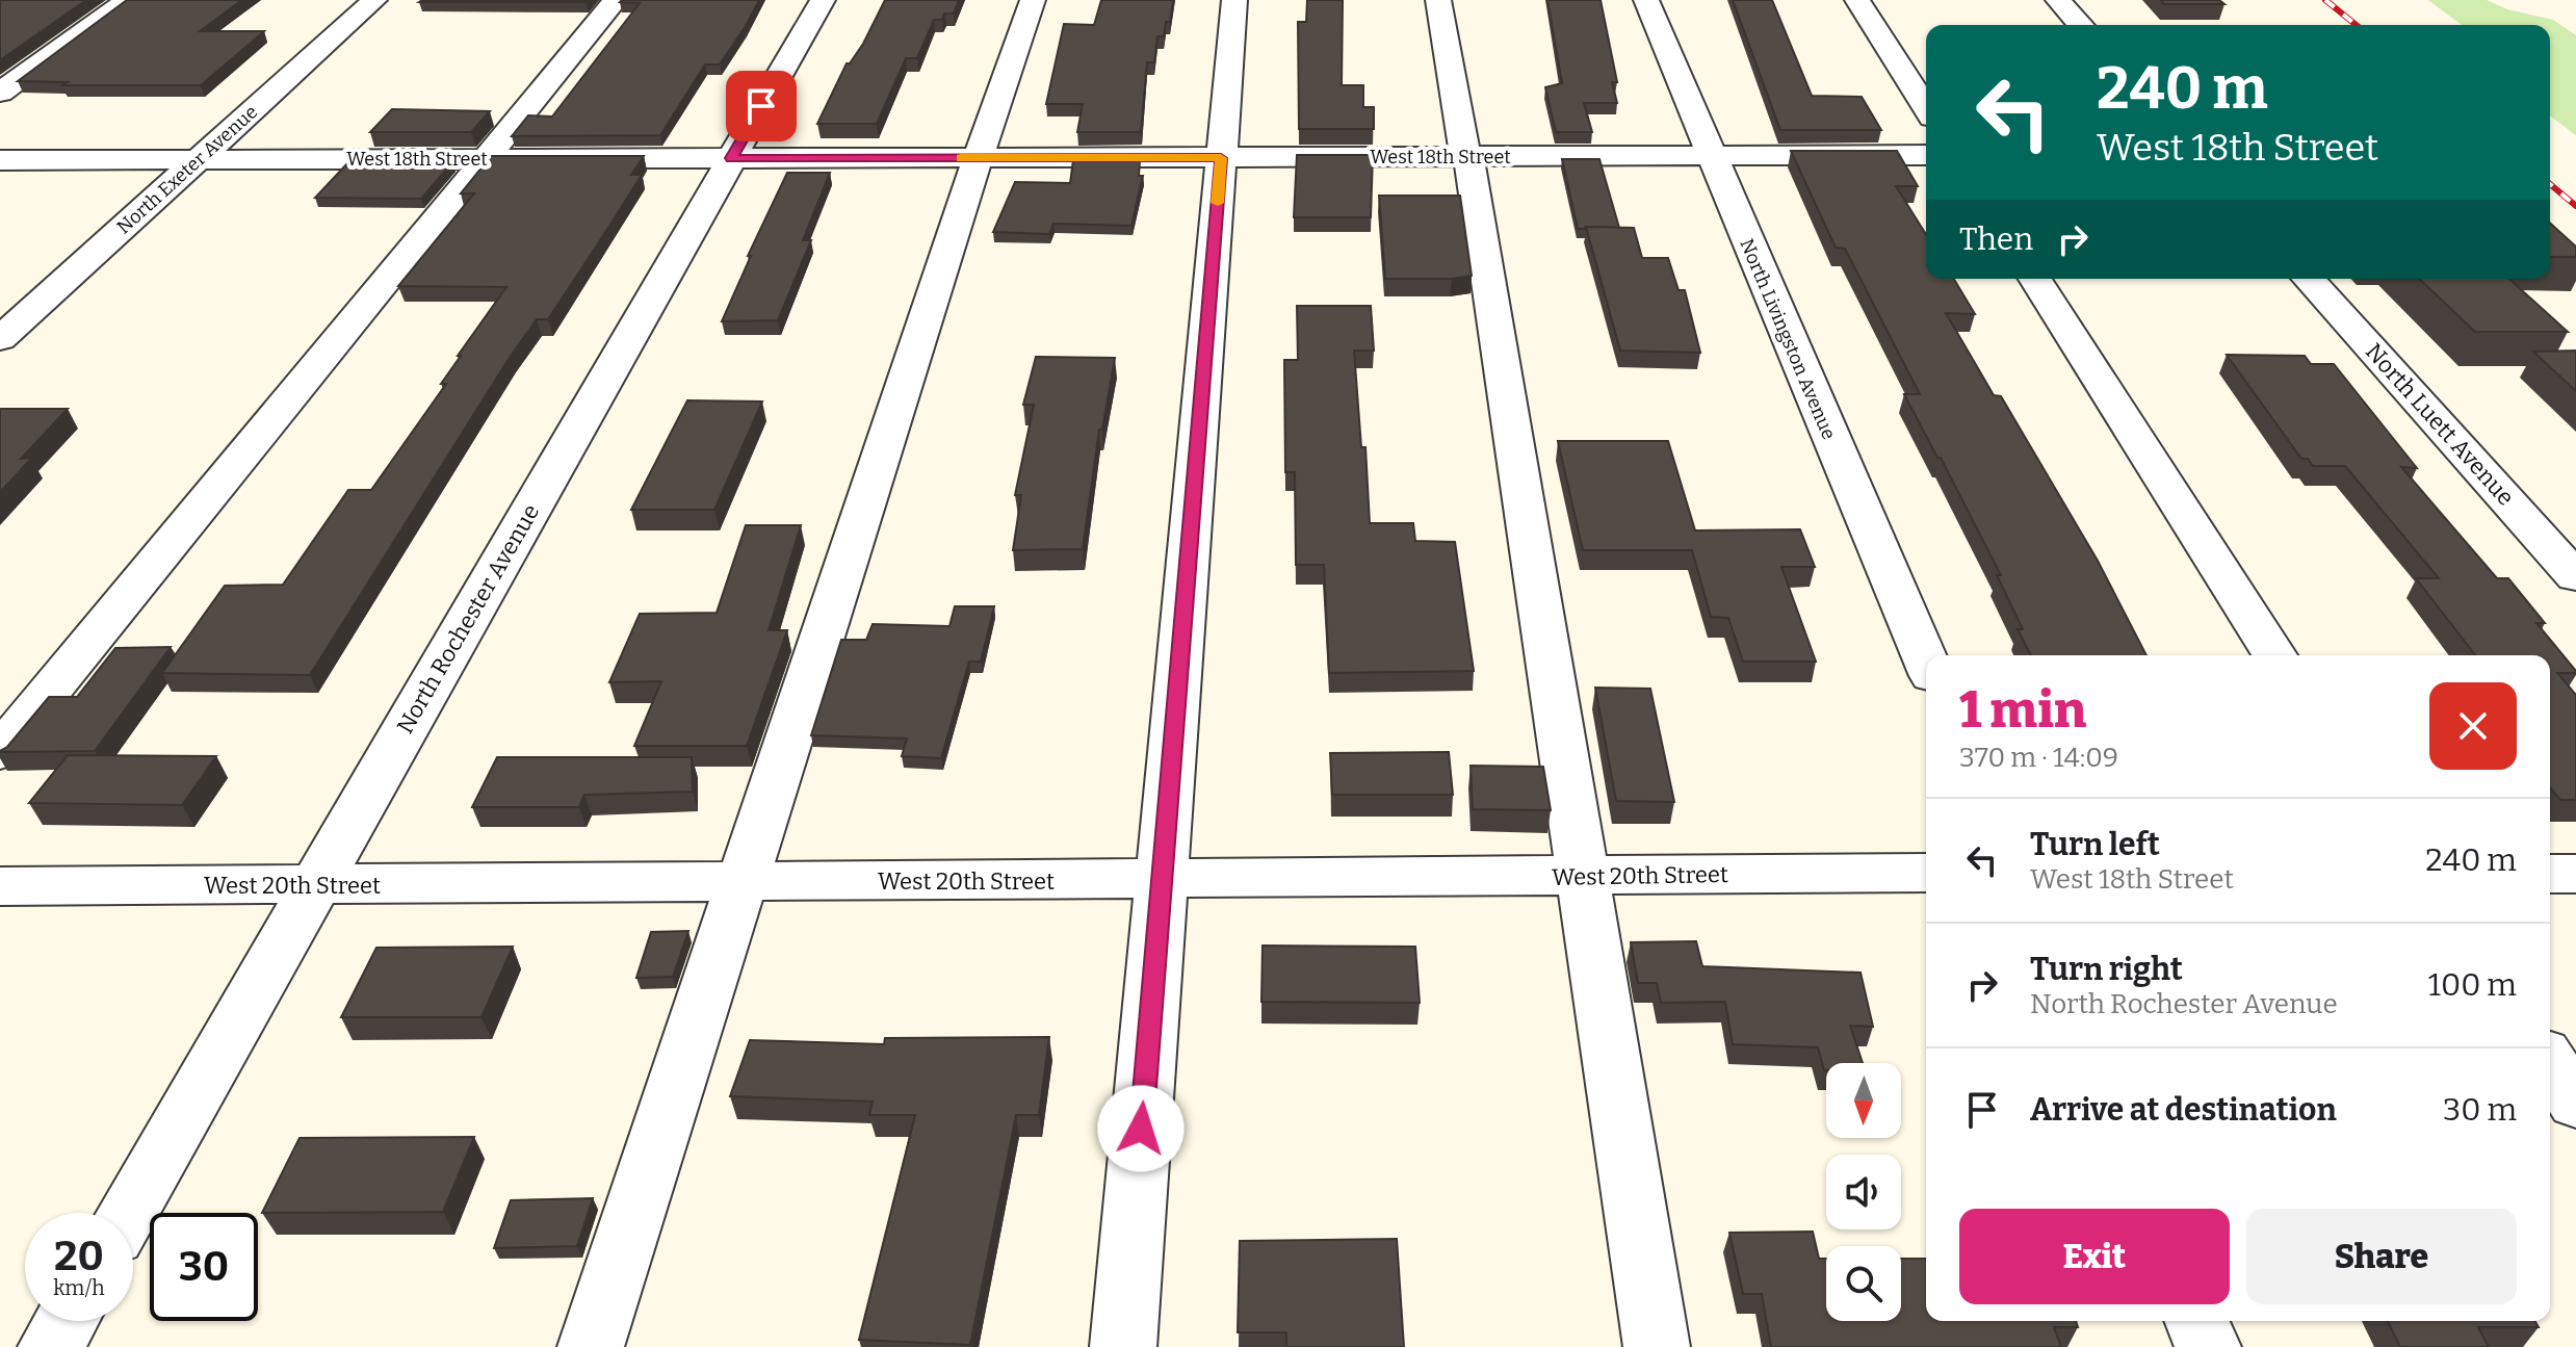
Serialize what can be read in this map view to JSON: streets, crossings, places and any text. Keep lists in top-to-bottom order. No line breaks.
{"streets":{"street":["West 18th Street","North Exeter Avenue","North Livingston Avenue","North Luett Avenue","North Rochester Avenue","West 20th Street"]},"crossings":[["West 18th Street","North Exeter Avenue"],["West 18th Street","North Livingston Avenue"],["West 18th Street","North Rochester Avenue"],["North Rochester Avenue","West 20th Street"]],"north":"bottom","page":{"turn":["240 m","West 18th Street"],"then":"Then","heading":["1 min","370 m · 14:09"],"list":[{"name":"Turn left","note":"West 18th Street","value":"240 m"},{"name":"Turn right","note":"North Rochester Avenue","value":"100 m"},{"name":"Arrive at destination","value":"30 m"}],"buttons":["Exit","Share"],"speed":"20 km/h","limit":"30"}}
